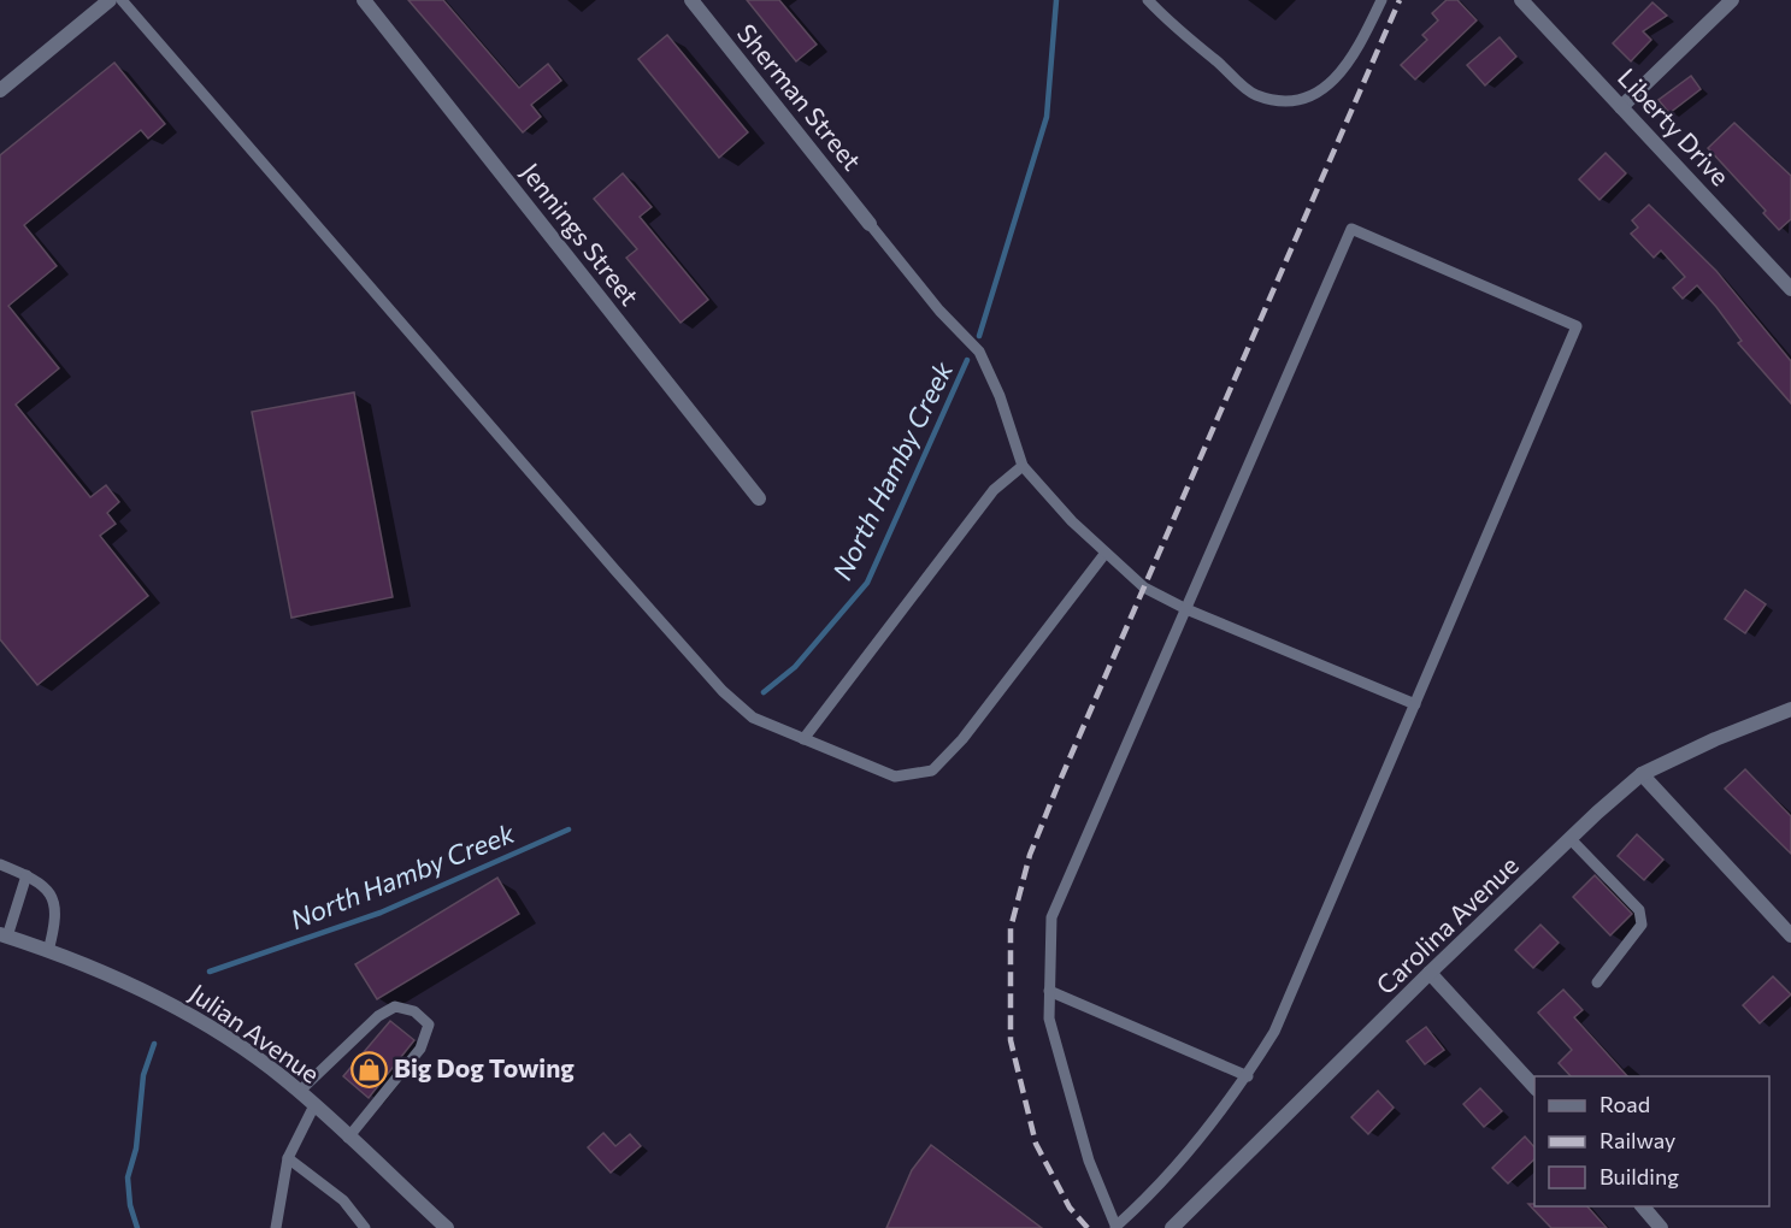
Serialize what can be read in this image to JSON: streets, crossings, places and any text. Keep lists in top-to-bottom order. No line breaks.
{"streets":{"street":["Sherman Street","Liberty Drive","Jennings Street","Carolina Avenue","Julian Avenue"]},"water":["North Hamby Creek"],"places":{"shop":["Big Dog Towing"]},"legend":["Road","Railway","Building"]}
